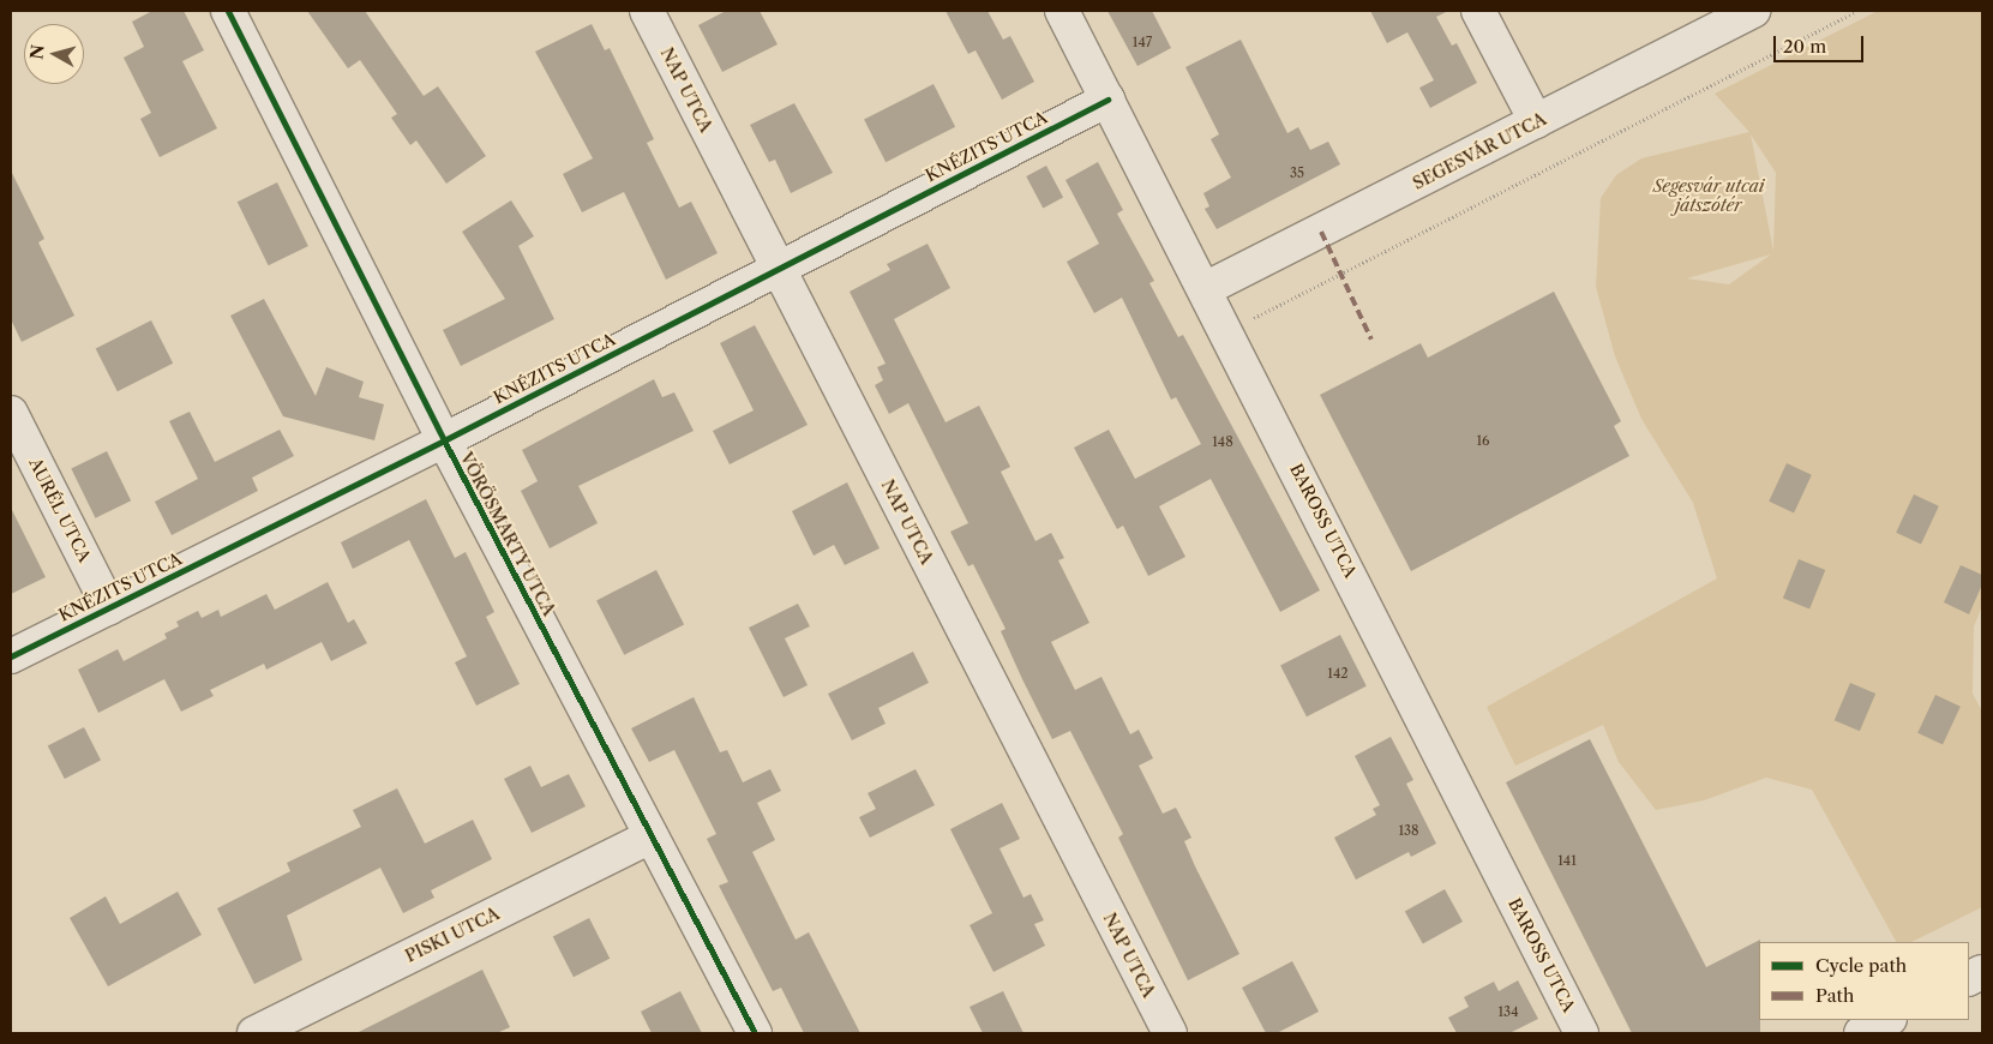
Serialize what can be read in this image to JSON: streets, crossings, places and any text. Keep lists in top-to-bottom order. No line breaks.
{"streets":{"street":["NAP UTCA","KNÉZITS UTCA","SEGESVÁR UTCA","AURÉL UTCA","BAROSS UTCA","VÖRÖSMARTY UTCA","PISKI UTCA"]},"crossings":[["NAP UTCA","KNÉZITS UTCA"],["KNÉZITS UTCA","AURÉL UTCA"],["KNÉZITS UTCA","BAROSS UTCA"],["KNÉZITS UTCA","VÖRÖSMARTY UTCA"],["SEGESVÁR UTCA","BAROSS UTCA"],["VÖRÖSMARTY UTCA","PISKI UTCA"]],"parks":["Segesvár utcai játszótér"],"house_numbers":["147","35","16","148","142","138","141","134"],"legend":["Cycle path","Path"],"scale_bar":"20 m","north":"left"}
